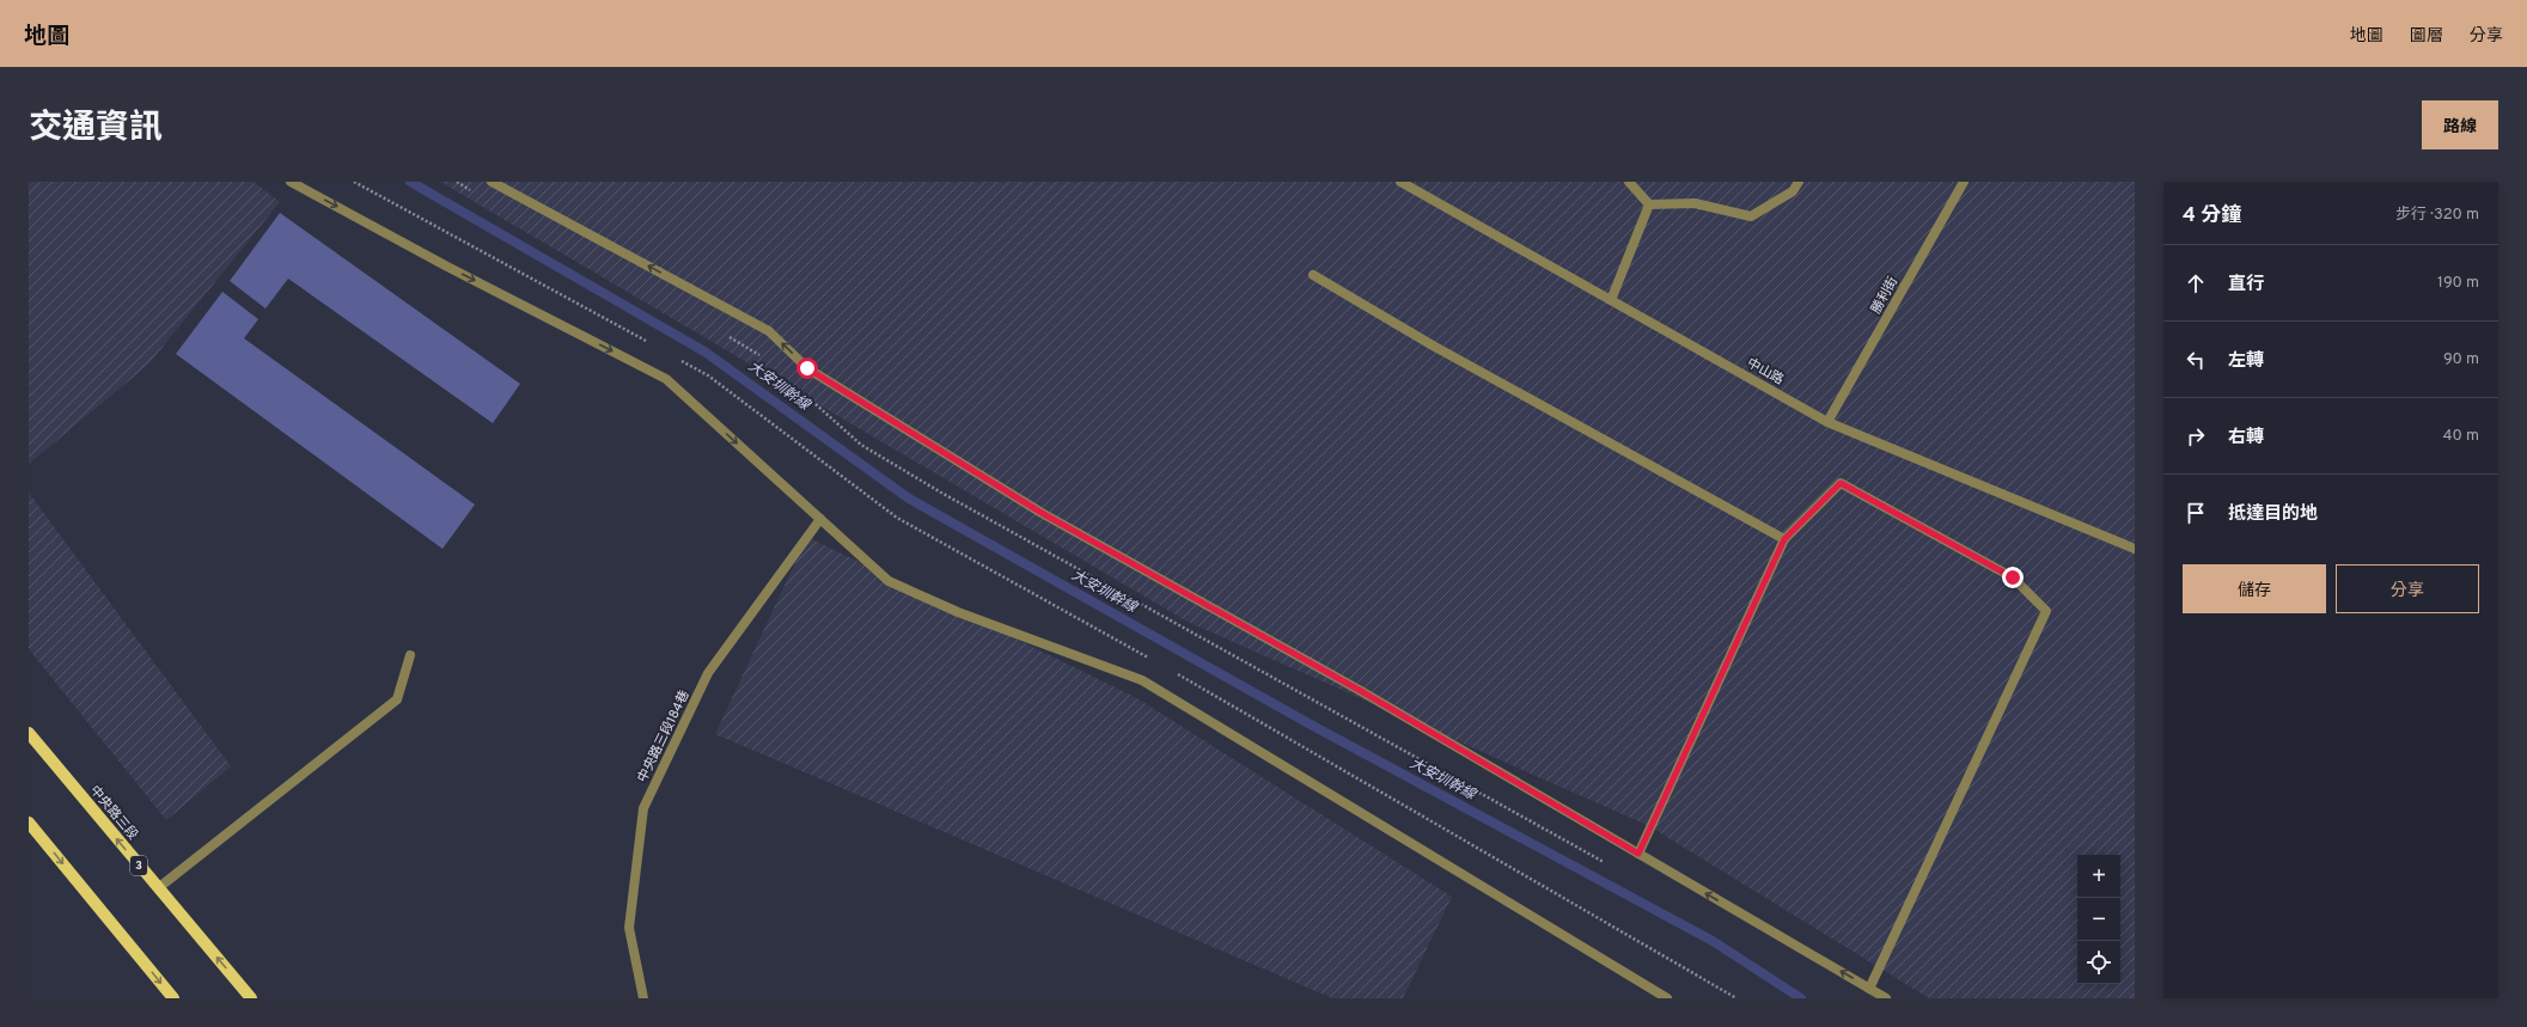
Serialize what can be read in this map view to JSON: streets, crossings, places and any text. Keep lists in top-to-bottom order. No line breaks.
{"streets":{"main road":["中央路三段","3"],"street":["勝利街","中山路","中央路三段184巷"]},"crossings":[["勝利街","中山路"]],"water":["大安圳幹線"],"page":{"header":"地圖","nav":["地圖","圖層","分享"],"title":"交通資訊","buttons":["路線",["儲存","分享"]],"heading":["4 分鐘","步行 · 320 m"],"list":[["直行","190 m"],["左轉","90 m"],["右轉","40 m"],"抵達目的地"],"map_buttons":["+","−"]}}
